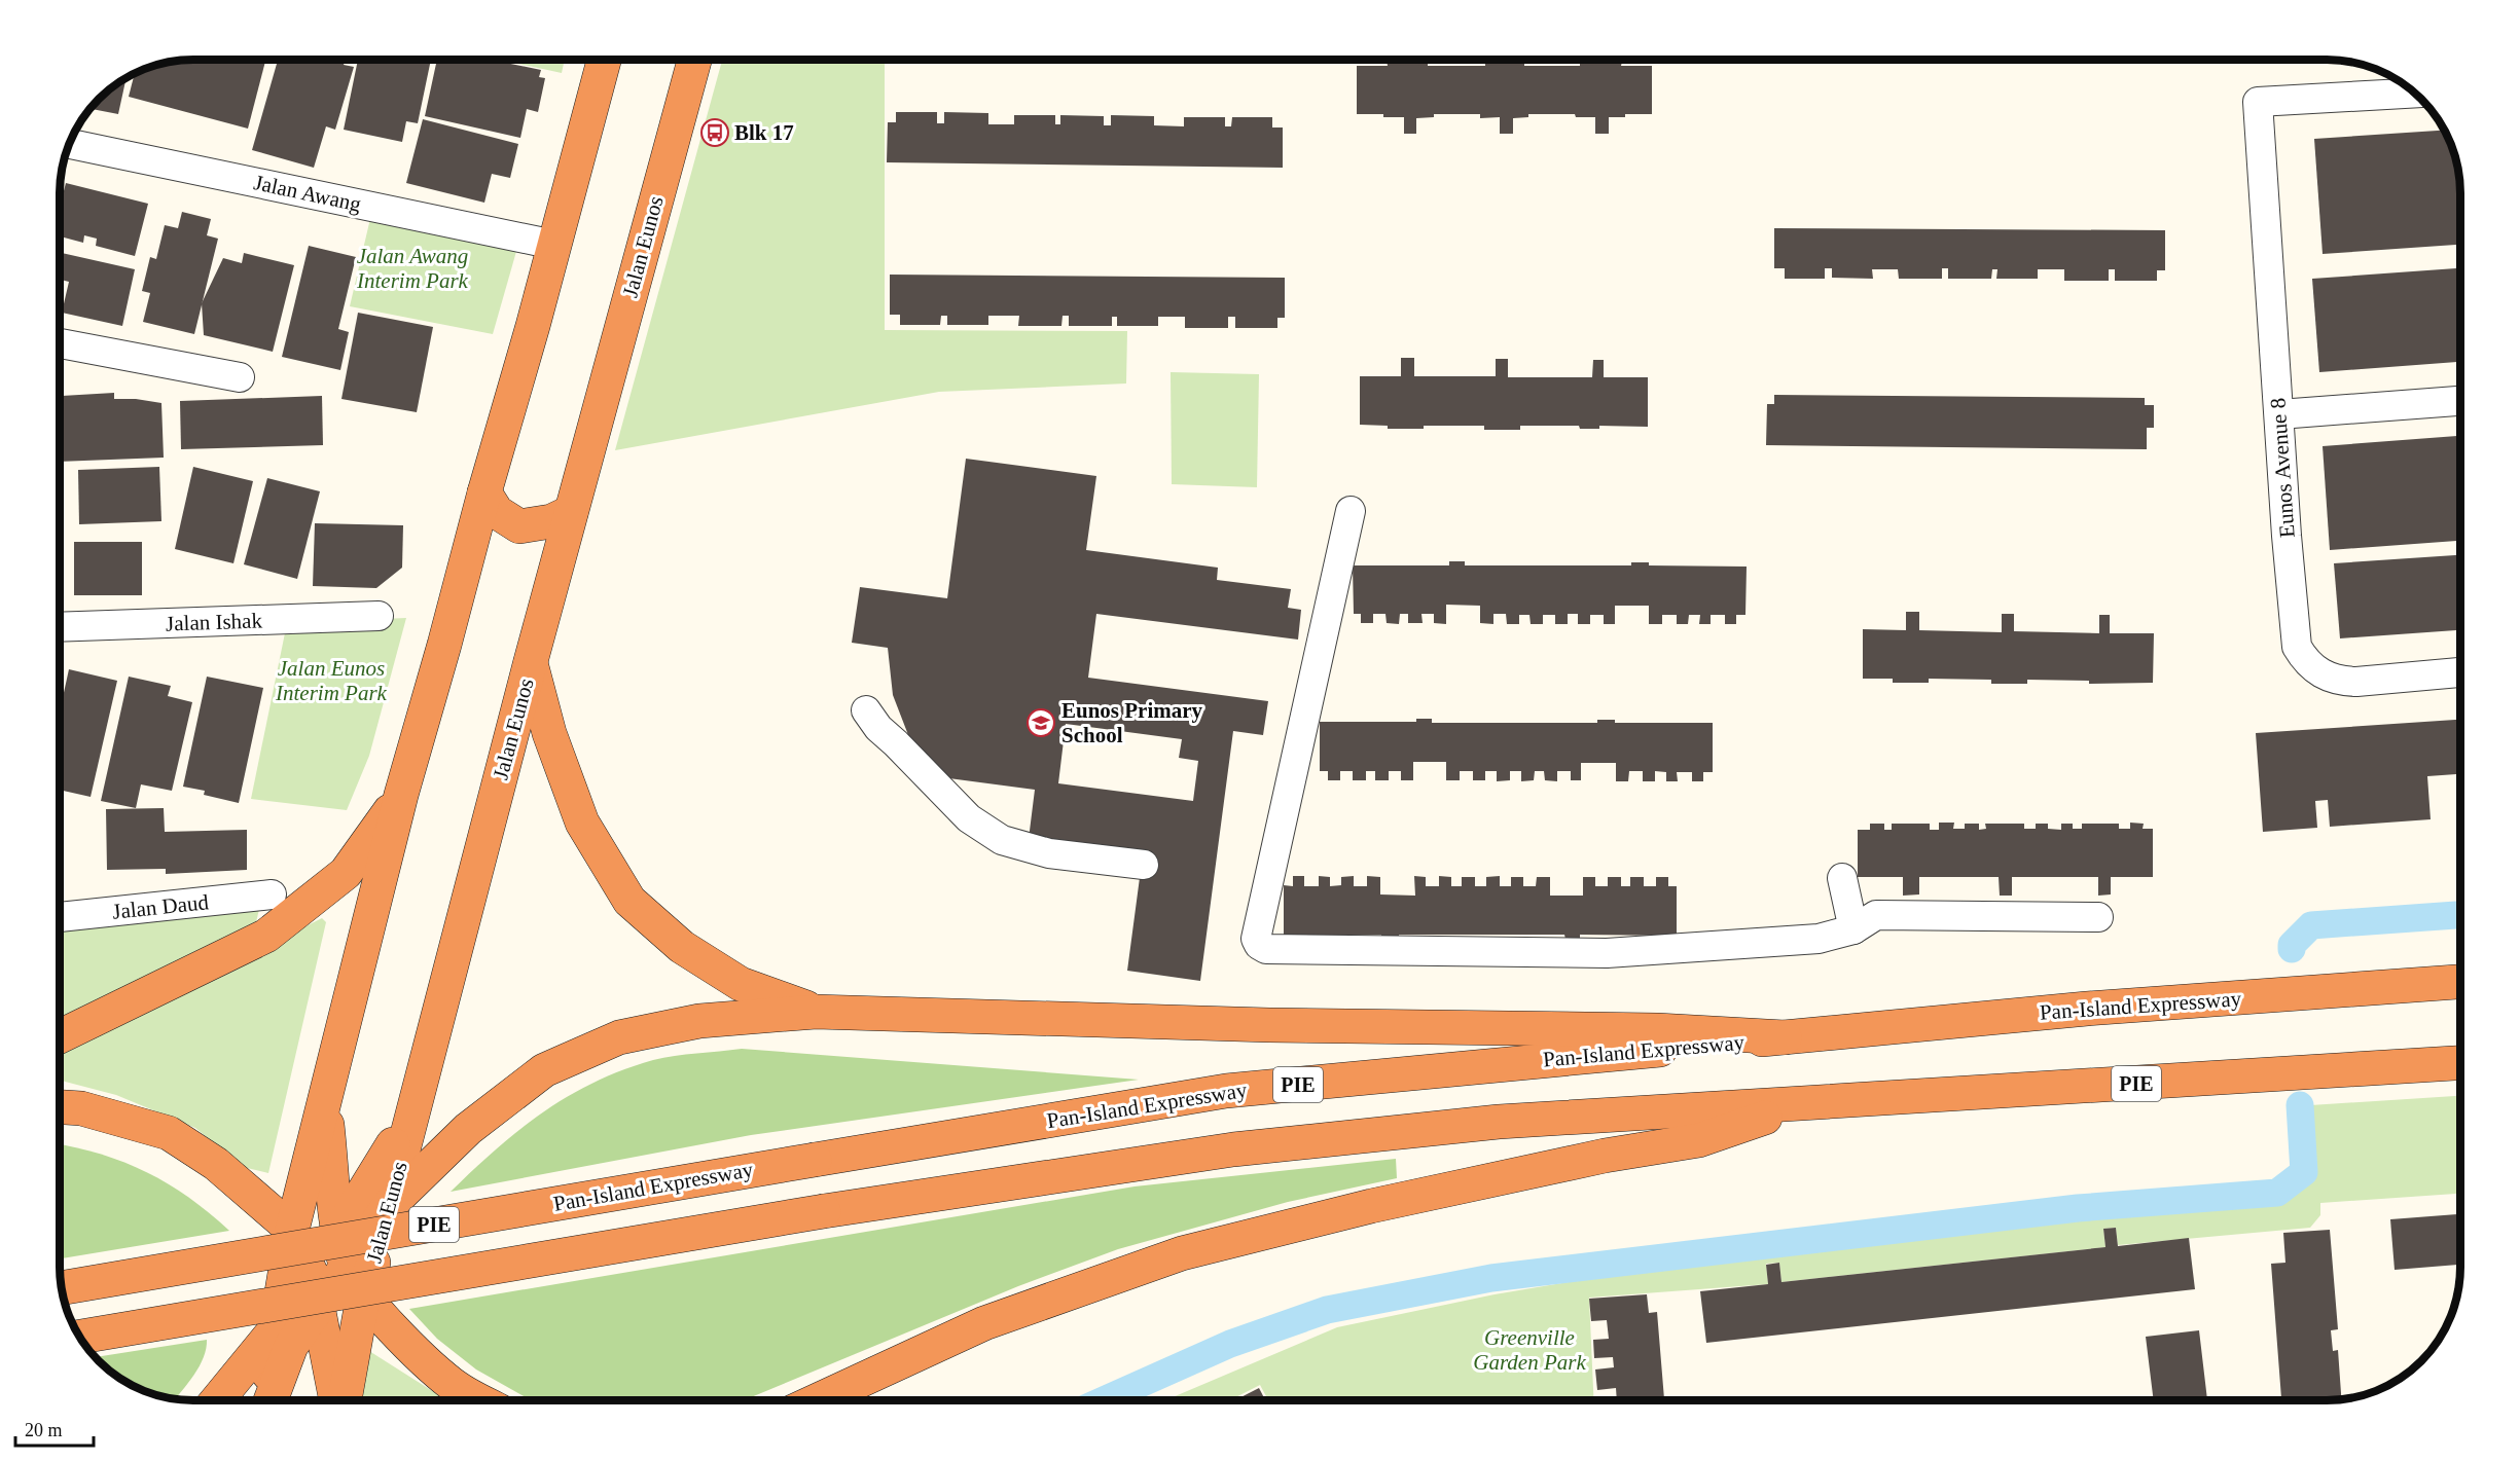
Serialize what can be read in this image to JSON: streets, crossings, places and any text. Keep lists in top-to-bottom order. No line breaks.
{"streets":{"highway":["Jalan Eunos","Pan-Island Expressway","PIE"],"street":["Jalan Awang","Eunos Avenue 8","Jalan Ishak","Jalan Daud"]},"parks":["Jalan Awang Interim Park","Jalan Eunos Interim Park","Greenville Garden Park"],"places":{"bus stop":["Blk 17"],"school or university":["Eunos Primary School"]},"scale_bar":"20 m"}
